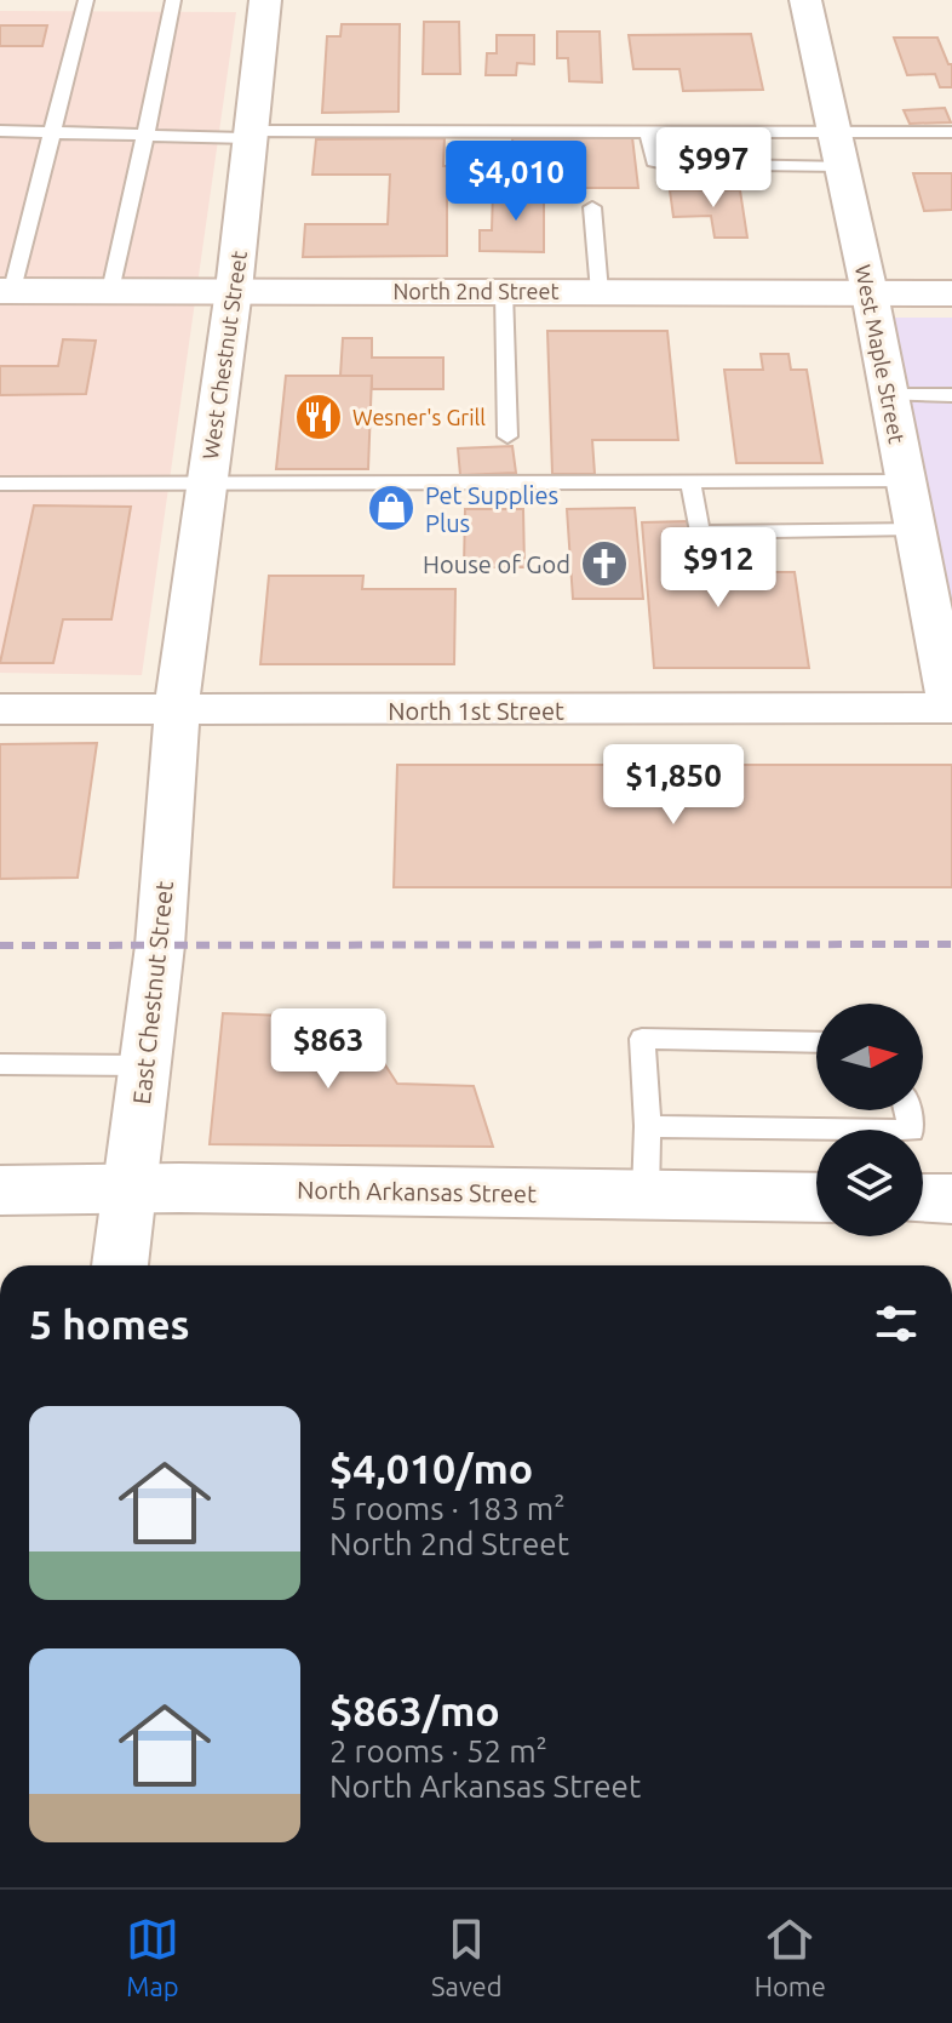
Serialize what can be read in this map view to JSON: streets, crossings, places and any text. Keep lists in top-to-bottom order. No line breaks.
{"streets":{"main road":["North 2nd Street","North Arkansas Street"],"street":["West Maple Street","West Chestnut Street","North 1st Street","East Chestnut Street"]},"crossings":[["North 2nd Street","West Maple Street"],["North 2nd Street","West Chestnut Street"],["West Maple Street","North 1st Street"],["West Chestnut Street","North 1st Street"],["West Chestnut Street","East Chestnut Street"],["North 1st Street","East Chestnut Street"],["East Chestnut Street","North Arkansas Street"]],"places":{"restaurant":["Wesner's Grill"],"shop":["Pet Supplies Plus"],"church":["House of God"]},"north":"right","page":{"price":["$997","$4,010","$912","$1,850","$863"],"heading":"5 homes","list":[{"name":"$4,010/mo","note":"5 rooms · 183 m² · North 2nd Street"},{"name":"$863/mo","note":"2 rooms · 52 m² · North Arkansas Street"}],"tabs":["Map","Saved","Home"]}}
